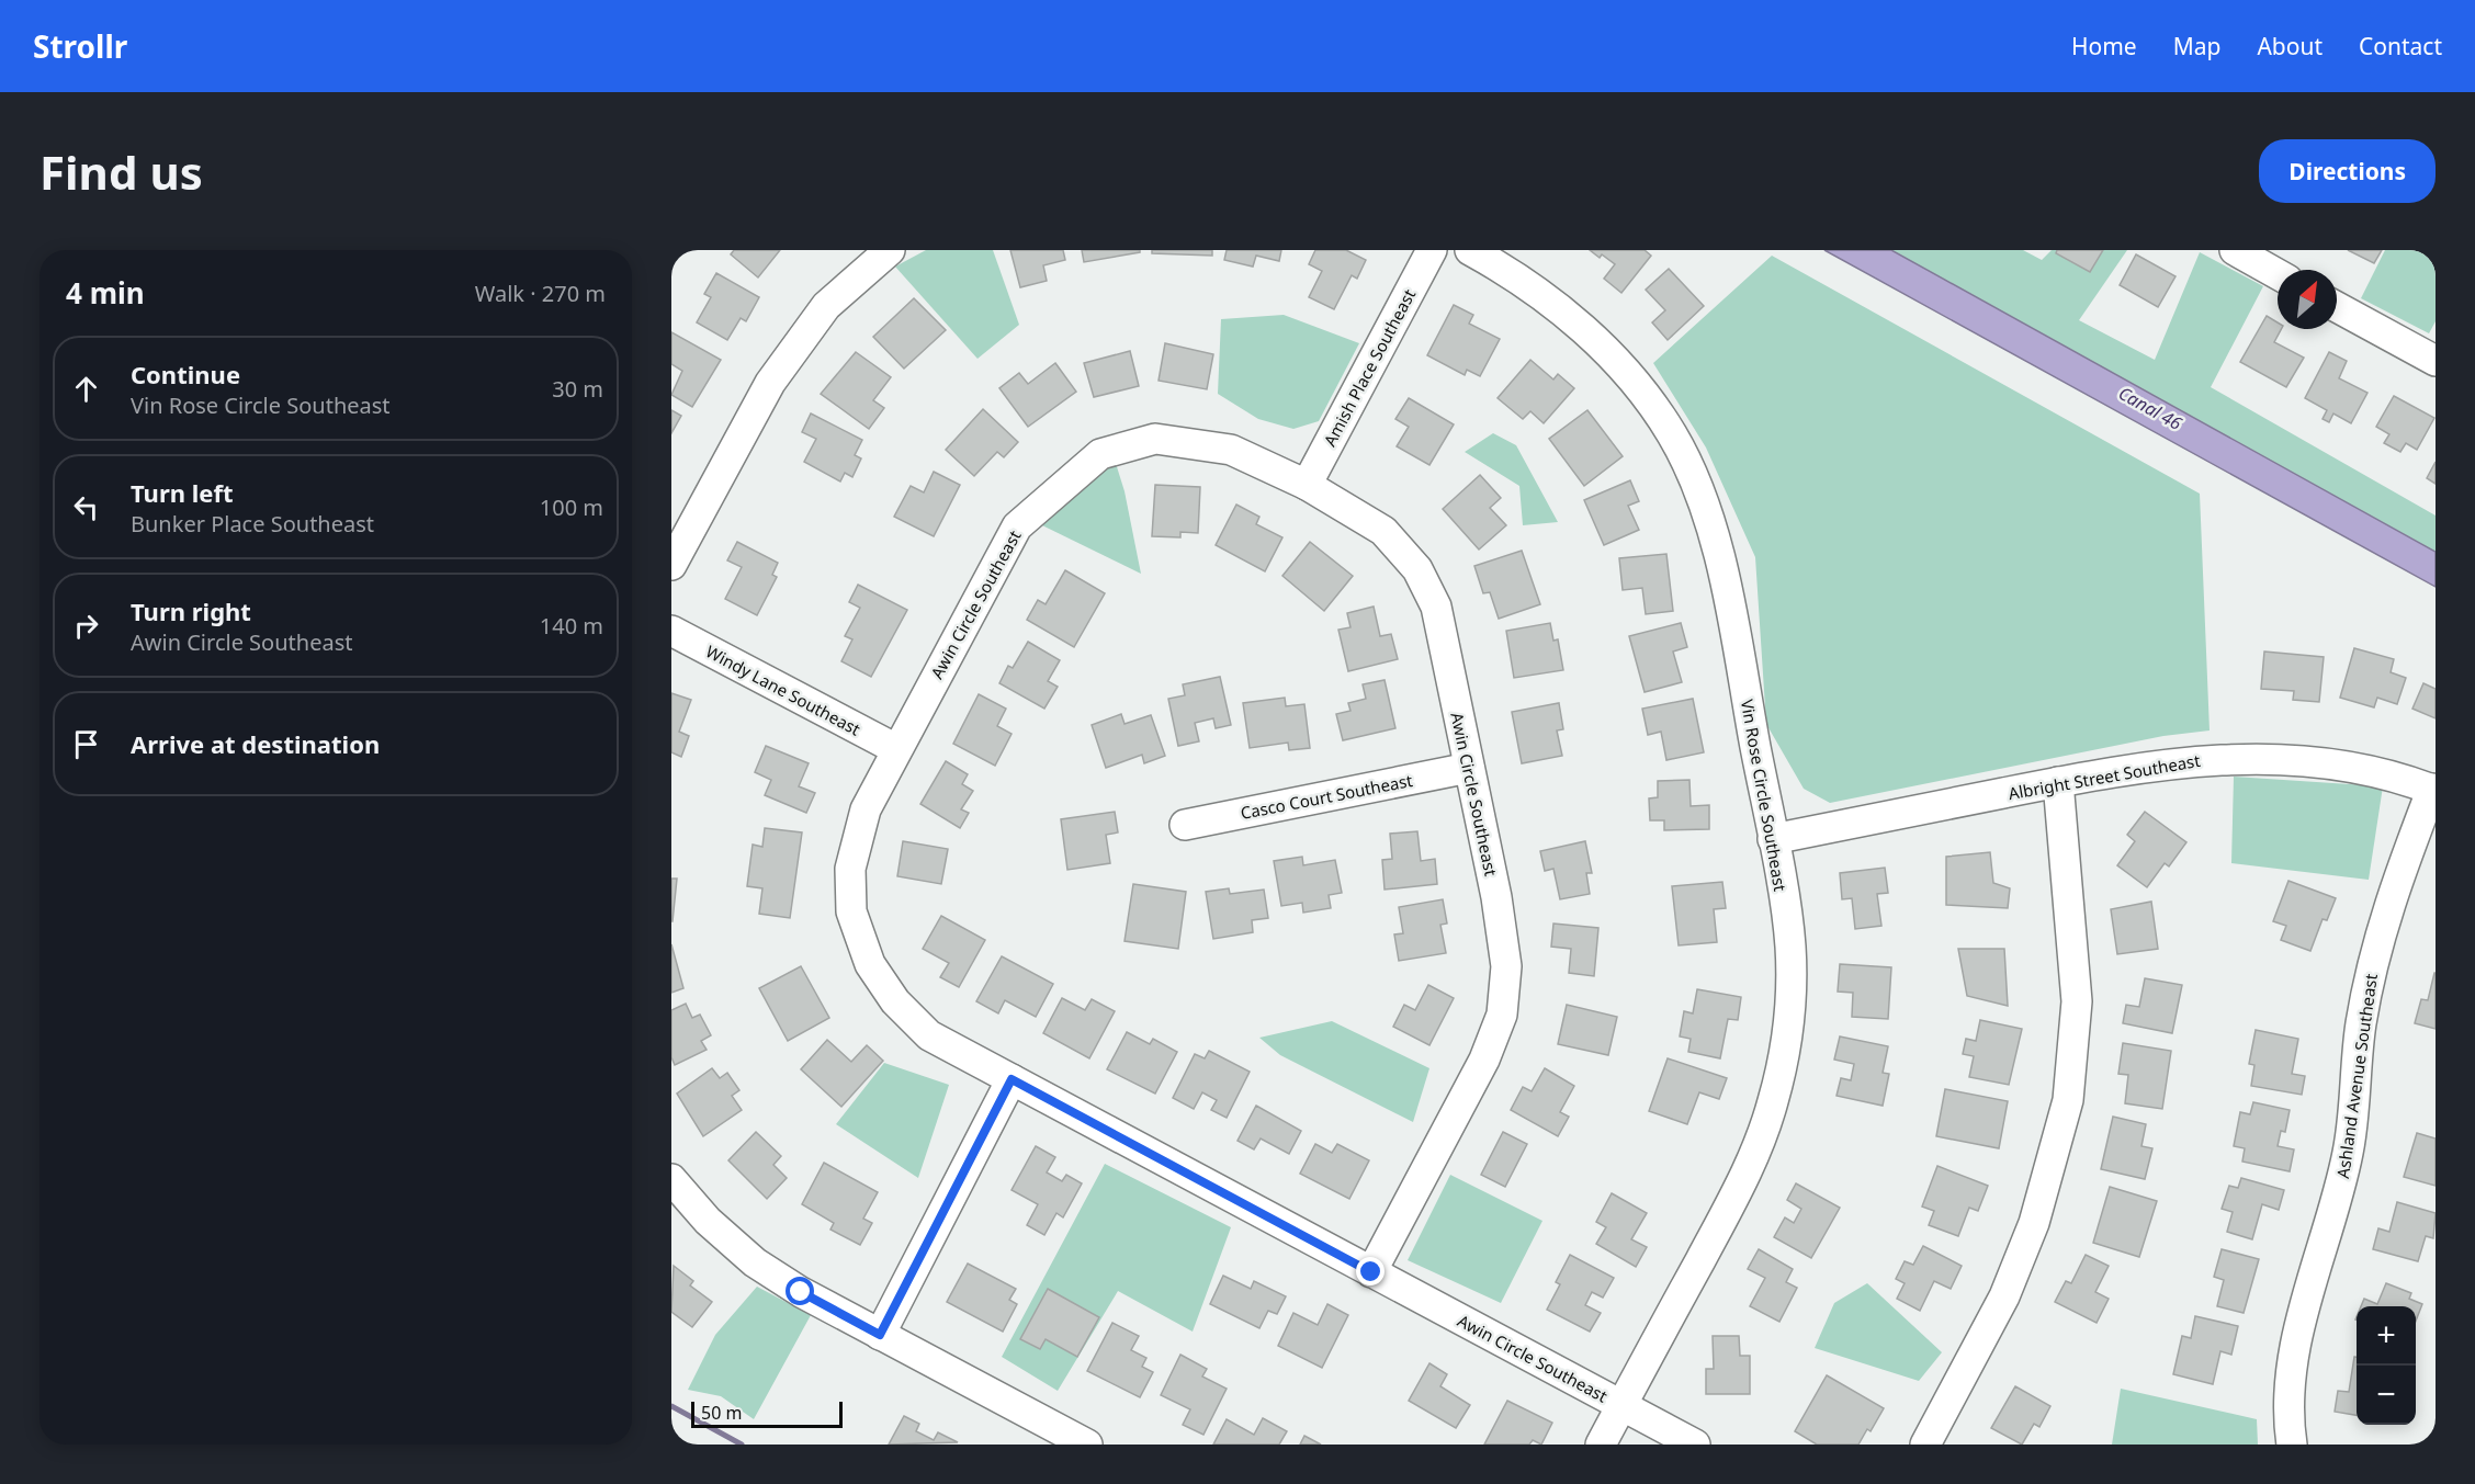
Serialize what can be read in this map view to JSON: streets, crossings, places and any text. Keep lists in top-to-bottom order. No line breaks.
{"streets":{"street":["Amish Place Southeast","Awin Circle Southeast","Windy Lane Southeast","Albright Street Southeast","Vin Rose Circle Southeast","Casco Court Southeast","Ashland Avenue Southeast"]},"crossings":[["Amish Place Southeast","Awin Circle Southeast"],["Awin Circle Southeast","Windy Lane Southeast"],["Awin Circle Southeast","Vin Rose Circle Southeast"],["Awin Circle Southeast","Casco Court Southeast"],["Albright Street Southeast","Vin Rose Circle Southeast"],["Albright Street Southeast","Ashland Avenue Southeast"]],"water":["Canal 46"],"scale_bar":"50 m","north":"top right","page":{"header":"Strollr","nav":["Home","Map","About","Contact"],"buttons":"Directions","title":"Find us","heading":["4 min","Walk · 270 m"],"list":[["Continue","Vin Rose Circle Southeast","30 m"],["Turn left","Bunker Place Southeast","100 m"],["Turn right","Awin Circle Southeast","140 m"],"Arrive at destination"],"map_buttons":["+","−"],"scale":"50 m"}}
